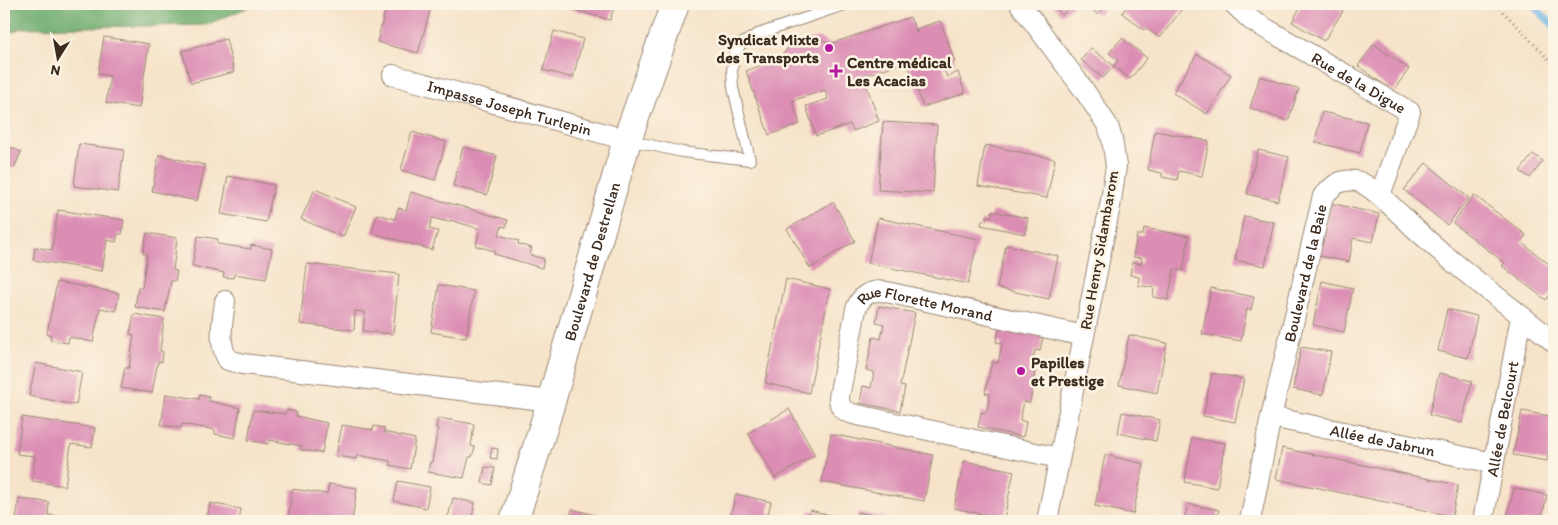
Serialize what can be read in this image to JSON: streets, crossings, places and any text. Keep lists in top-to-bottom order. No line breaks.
{"streets":{"main road":["Boulevard de Destrellan"],"street":["Rue de la Digue","Impasse Joseph Turlepin","Rue Henry Sidambarom","Boulevard de la Baie","Rue Florette Morand","Allée de Belcourt","Allée de Jabrun"]},"crossings":[["Rue de la Digue","Boulevard de la Baie"],["Impasse Joseph Turlepin","Boulevard de Destrellan"],["Rue Henry Sidambarom","Rue Florette Morand"],["Boulevard de la Baie","Allée de Belcourt"],["Boulevard de la Baie","Allée de Jabrun"],["Allée de Belcourt","Allée de Jabrun"]],"places":{"other":["Syndicat Mixte des Transports","Papilles et Prestige"],"health":["Centre médical Les Acacias"]},"north":"bottom"}
